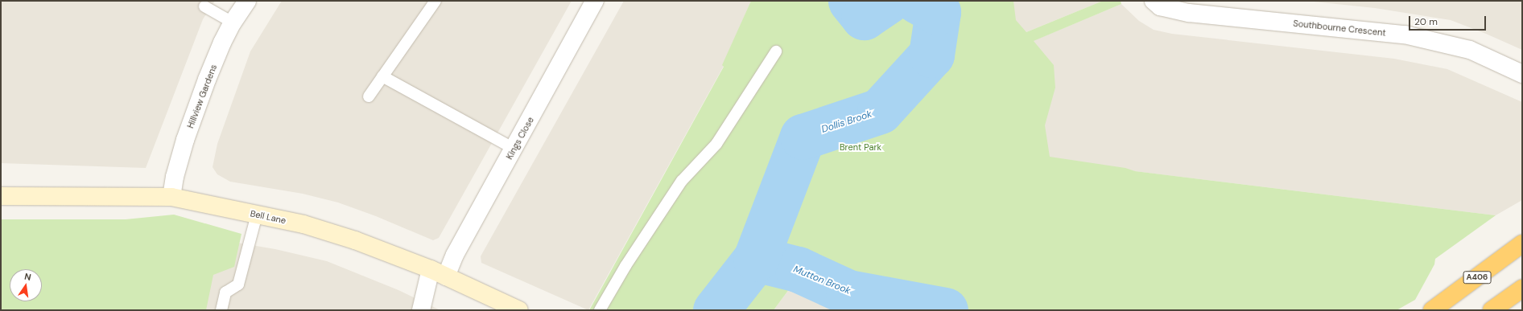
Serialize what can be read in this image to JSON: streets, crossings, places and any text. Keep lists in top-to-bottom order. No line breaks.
{"streets":{"highway":["A406"],"street":["Southbourne Crescent","Hillview Gardens","Kings Close","Bell Lane"]},"crossings":[["Hillview Gardens","Bell Lane"],["Kings Close","Bell Lane"]],"water":["Dollis Brook","Mutton Brook"],"parks":["Brent Park"],"scale_bar":"20 m","north":"top"}
